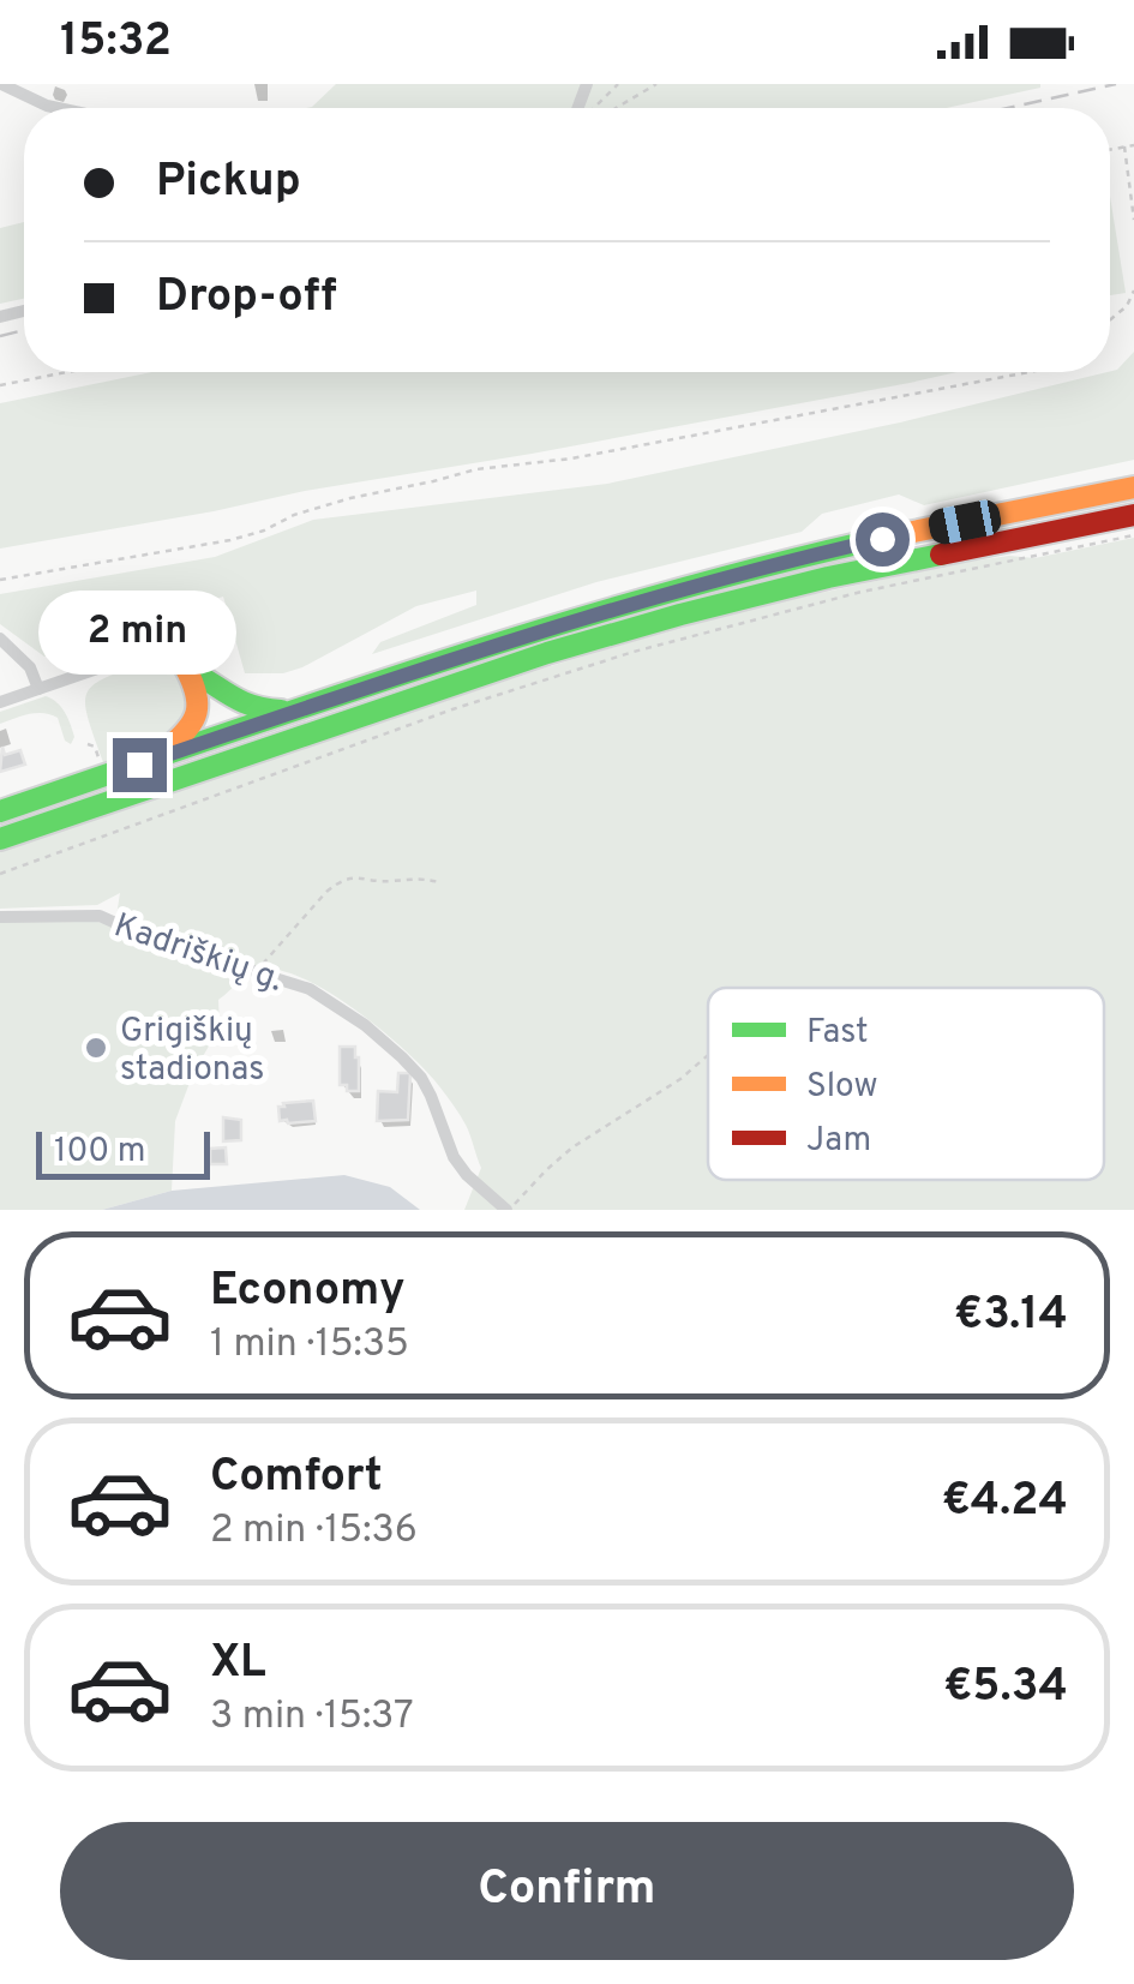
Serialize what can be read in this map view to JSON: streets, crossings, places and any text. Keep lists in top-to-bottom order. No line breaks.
{"streets":{"street":["Kadriškių g."]},"places":["Grigiškių stadionas"],"legend":["Fast","Slow","Jam"],"scale_bar":"100 m","page":{"status":"15:32","banner":["Pickup","Drop-off"],"bubble":"2 min","scale":"100 m","list":[{"name":"Economy","note":"1 min · 15:35","value":"€3.14"},{"name":"Comfort","note":"2 min · 15:36","value":"€4.24"},{"name":"XL","note":"3 min · 15:37","value":"€5.34"}],"buttons":"Confirm"}}
